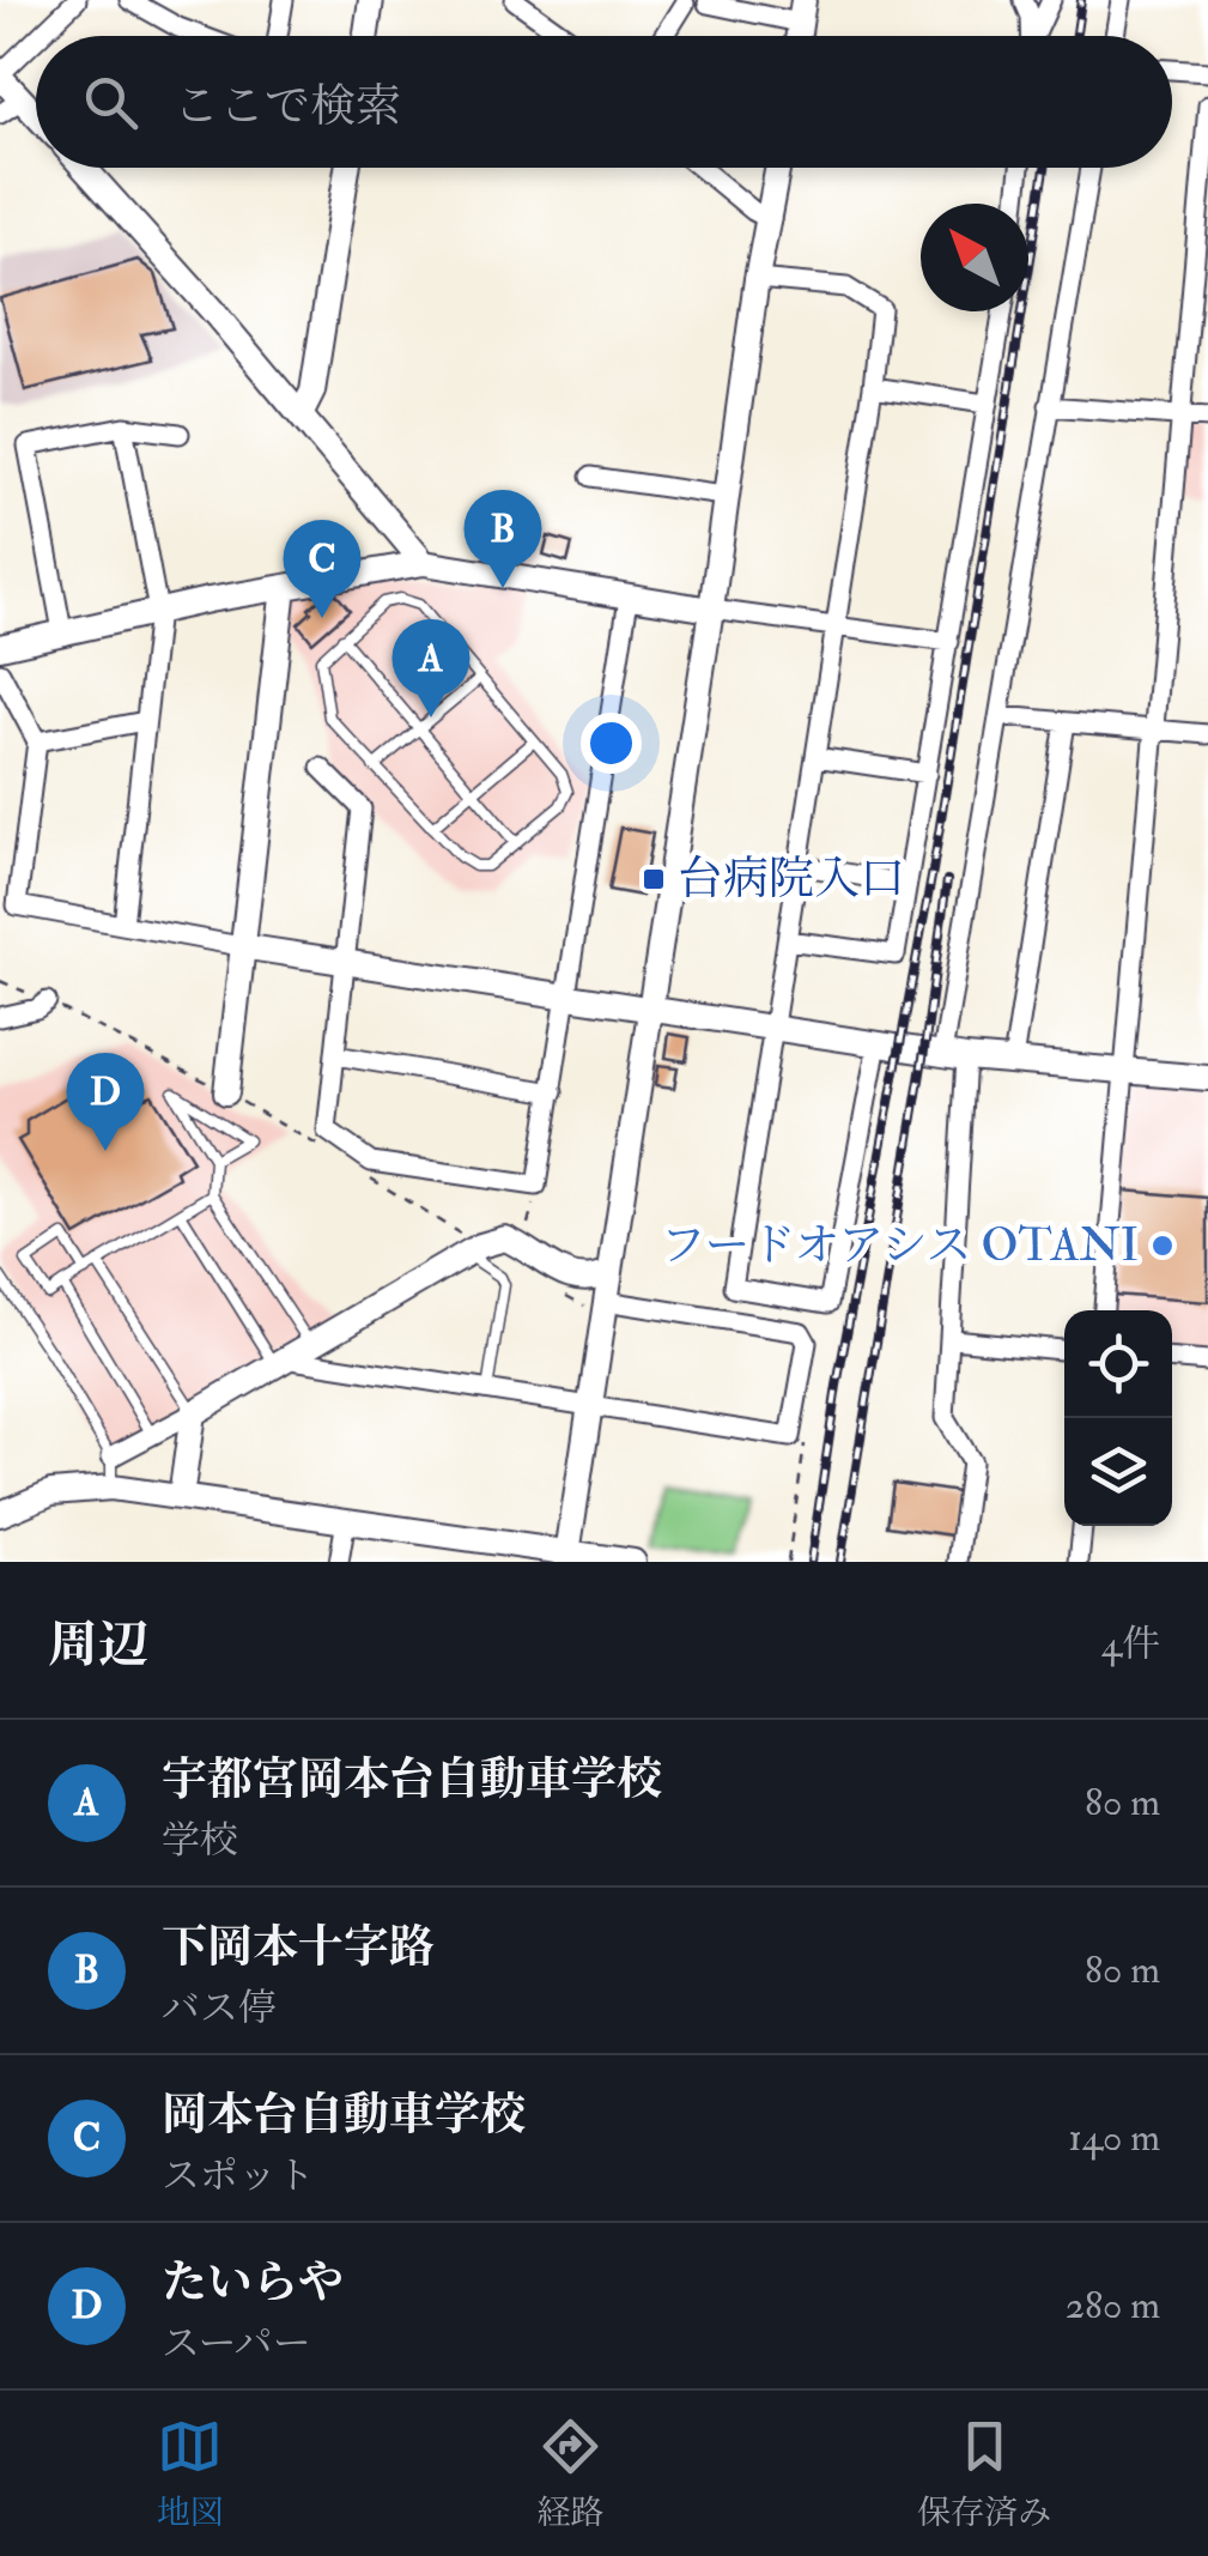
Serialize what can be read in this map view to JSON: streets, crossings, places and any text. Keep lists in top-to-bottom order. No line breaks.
{"places":{"transit":["台病院入口"],"other":["フードオアシス OTANI"]},"north":"top left","page":{"search":"ここで検索","pins":["B","C","A","D"],"heading":["周辺","4件"],"list":[{"mark":"A","name":"宇都宮岡本台自動車学校","note":"学校","value":"80 m"},{"mark":"B","name":"下岡本十字路","note":"バス停","value":"80 m"},{"mark":"C","name":"岡本台自動車学校","note":"スポット","value":"140 m"},{"mark":"D","name":"たいらや","note":"スーパー","value":"280 m"}],"nav":["地図","経路","保存済み"]}}
